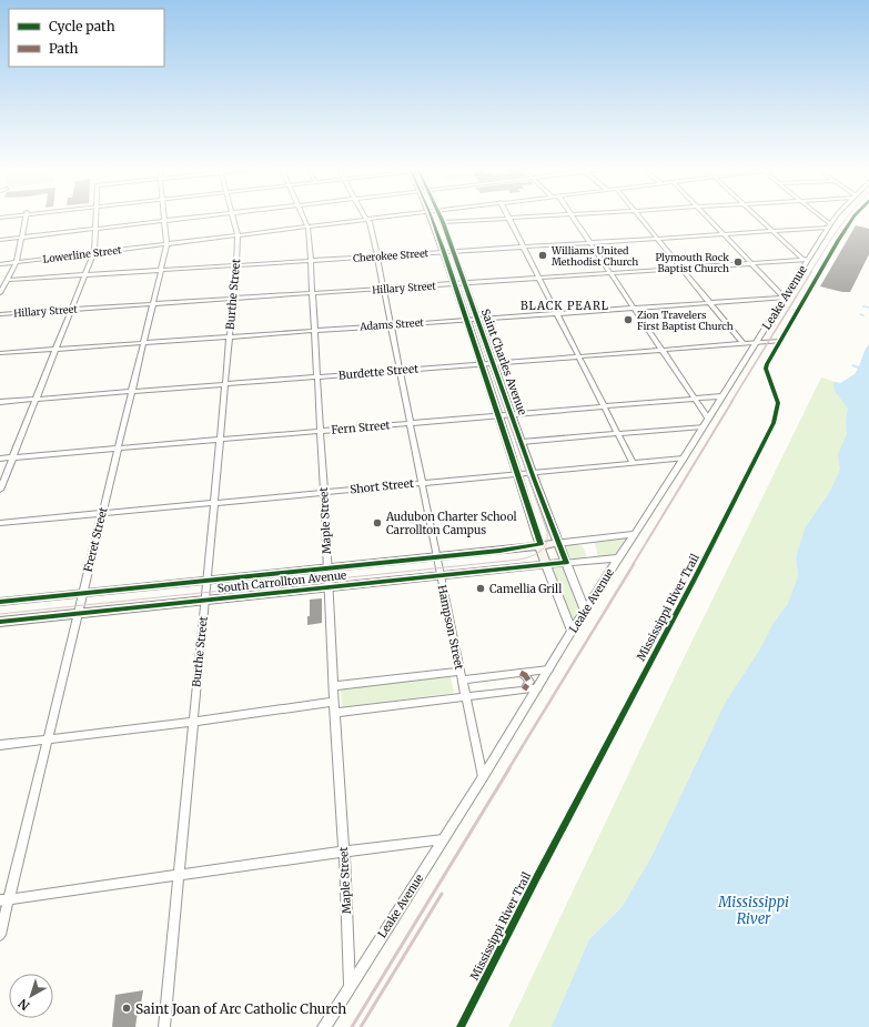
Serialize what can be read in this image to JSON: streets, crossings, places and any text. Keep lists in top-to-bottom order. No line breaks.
{"streets":{"main road":["Saint Charles Avenue","South Carrollton Avenue"],"street":["Lowerline Street","Cherokee Street","Hillary Street","Burthe Street","Leake Avenue","Adams Street","Burdette Street","Fern Street","Short Street","Maple Street","Freret Street","Hampson Street"],"cycle path":["Mississippi River Trail"]},"crossings":[["Lowerline Street","Burthe Street"],["Lowerline Street","Maple Street"],["Lowerline Street","Freret Street"],["Lowerline Street","Hampson Street"],["Cherokee Street","Burthe Street"],["Cherokee Street","Leake Avenue"],["Cherokee Street","Saint Charles Avenue"],["Cherokee Street","Maple Street"],["Cherokee Street","Freret Street"],["Cherokee Street","Hampson Street"],["Hillary Street","Burthe Street"],["Hillary Street","Leake Avenue"],["Hillary Street","Saint Charles Avenue"],["Hillary Street","Maple Street"],["Hillary Street","Freret Street"],["Hillary Street","Hampson Street"],["Burthe Street","Adams Street"],["Burthe Street","Burdette Street"],["Burthe Street","Fern Street"],["Burthe Street","Short Street"],["Burthe Street","South Carrollton Avenue"],["Leake Avenue","Adams Street"],["Leake Avenue","Saint Charles Avenue"],["Leake Avenue","Burdette Street"],["Leake Avenue","Fern Street"],["Leake Avenue","Short Street"],["Leake Avenue","Maple Street"],["Leake Avenue","South Carrollton Avenue"],["Leake Avenue","Hampson Street"],["Adams Street","Saint Charles Avenue"],["Adams Street","Maple Street"],["Adams Street","Freret Street"],["Adams Street","Hampson Street"],["Saint Charles Avenue","Burdette Street"],["Saint Charles Avenue","Fern Street"],["Saint Charles Avenue","Short Street"],["Saint Charles Avenue","South Carrollton Avenue"],["Burdette Street","Maple Street"],["Burdette Street","Freret Street"],["Burdette Street","Hampson Street"],["Fern Street","Maple Street"],["Fern Street","Freret Street"],["Fern Street","Hampson Street"],["Short Street","Maple Street"],["Short Street","Freret Street"],["Short Street","Hampson Street"],["Maple Street","South Carrollton Avenue"],["Freret Street","South Carrollton Avenue"],["South Carrollton Avenue","Hampson Street"]],"districts":["BLACK PEARL"],"water":["Mississippi River"],"places":["Williams United Methodist Church","Plymouth Rock Baptist Church","Zion Travelers First Baptist Church","Audubon Charter School Carrollton Campus","Camellia Grill","Saint Joan of Arc Catholic Church"],"legend":["Cycle path","Path"],"north":"bottom left"}
